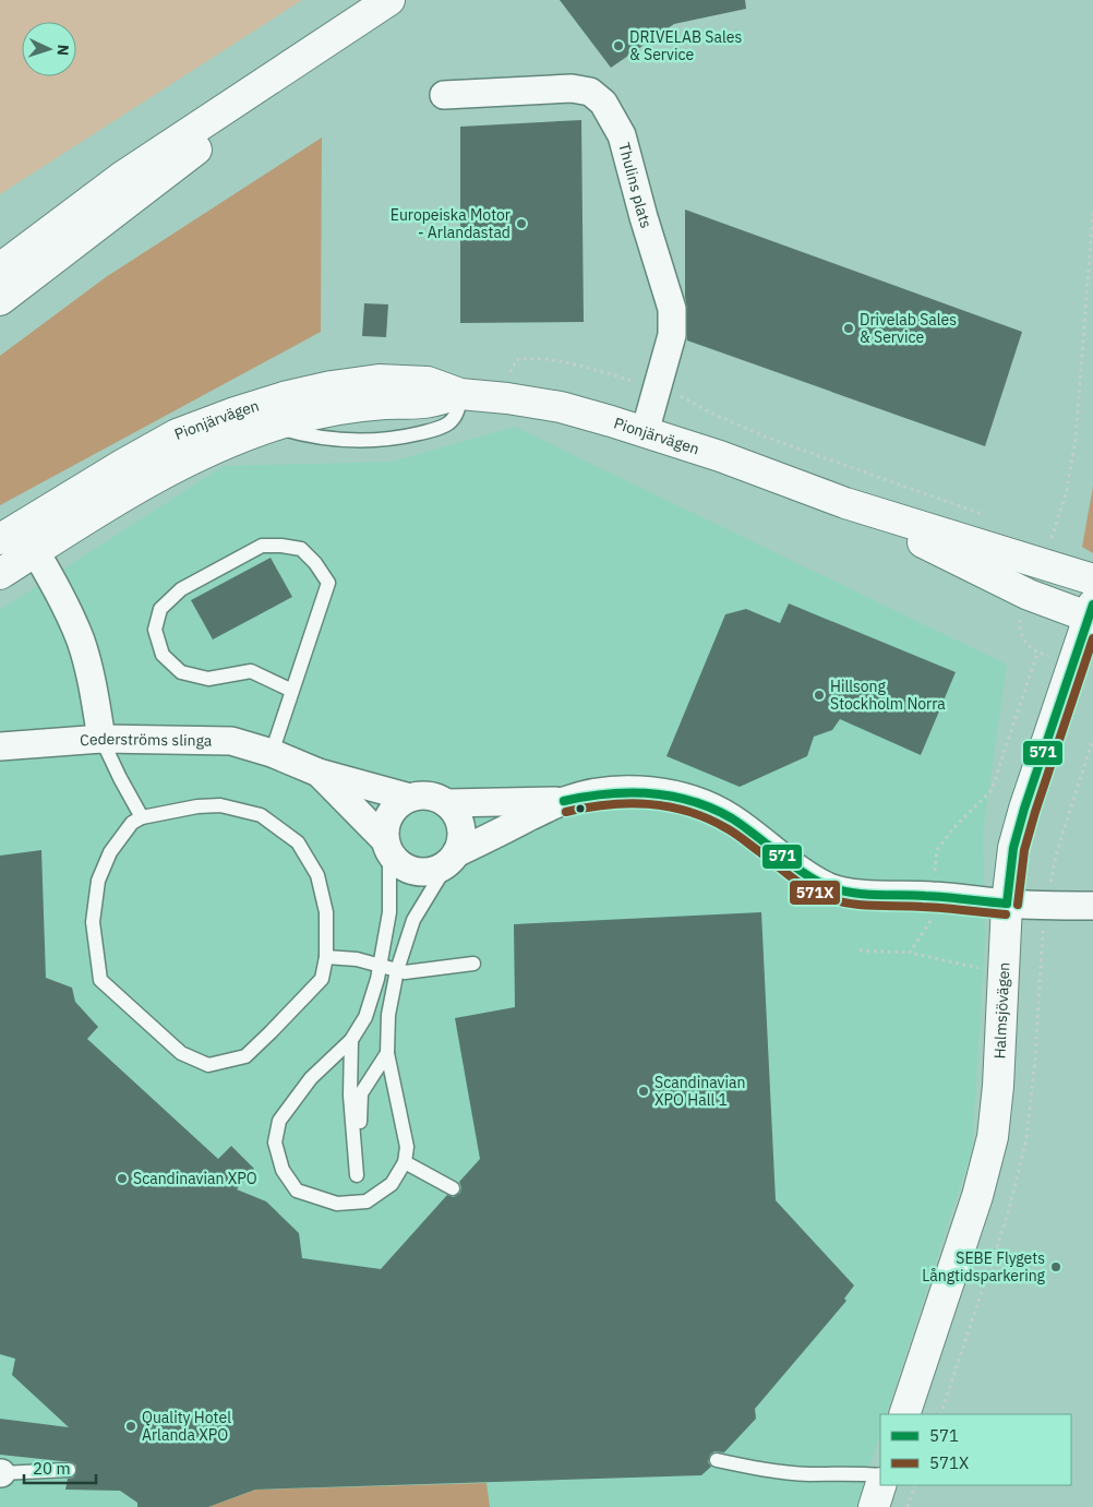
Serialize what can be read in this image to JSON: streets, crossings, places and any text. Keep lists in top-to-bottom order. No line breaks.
{"streets":{"main road":["Pionjärvägen","Halmsjövägen"],"street":["Thulins plats","Cederströms slinga"]},"crossings":[["Thulins plats","Pionjärvägen"],["Pionjärvägen","Halmsjövägen"],["Cederströms slinga","Halmsjövägen"]],"places":["DRIVELAB Sales & Service","Europeiska Motor - Arlandastad","Drivelab Sales & Service","Hillsong Stockholm Norra","Scandinavian XPO Hall 1","Scandinavian XPO","SEBE Flygets Långtidsparkering","Quality Hotel Arlanda XPO"],"lines":["transit line 571","transit line 571X"],"legend":["571","571X"],"scale_bar":"20 m","north":"right"}
